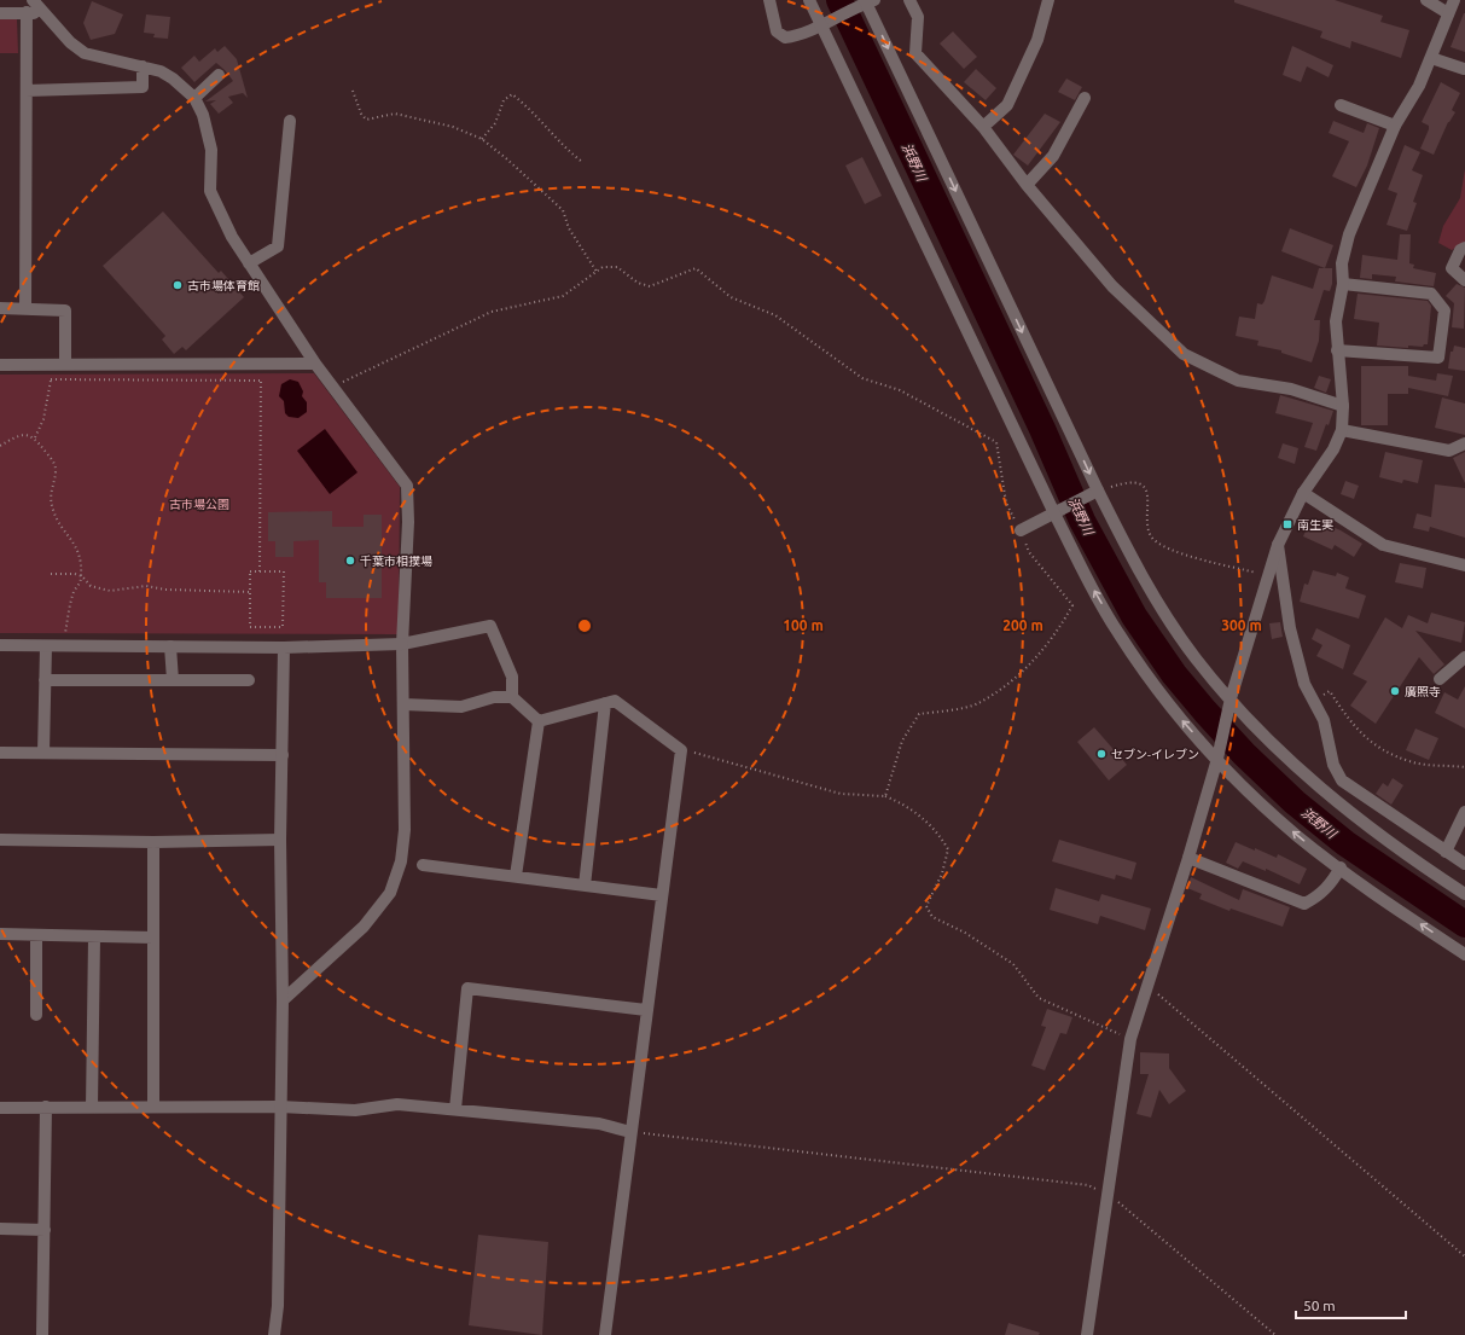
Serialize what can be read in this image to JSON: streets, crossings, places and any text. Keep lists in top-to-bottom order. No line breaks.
{"water":["浜野川"],"parks":["古市場公園"],"places":{"other":["古市場体育館","千葉市相撲場","廣照寺","セブン-イレブン"],"transit":["南生実"]},"scale_bar":"50 m","rings":["100 m","200 m","300 m"]}
